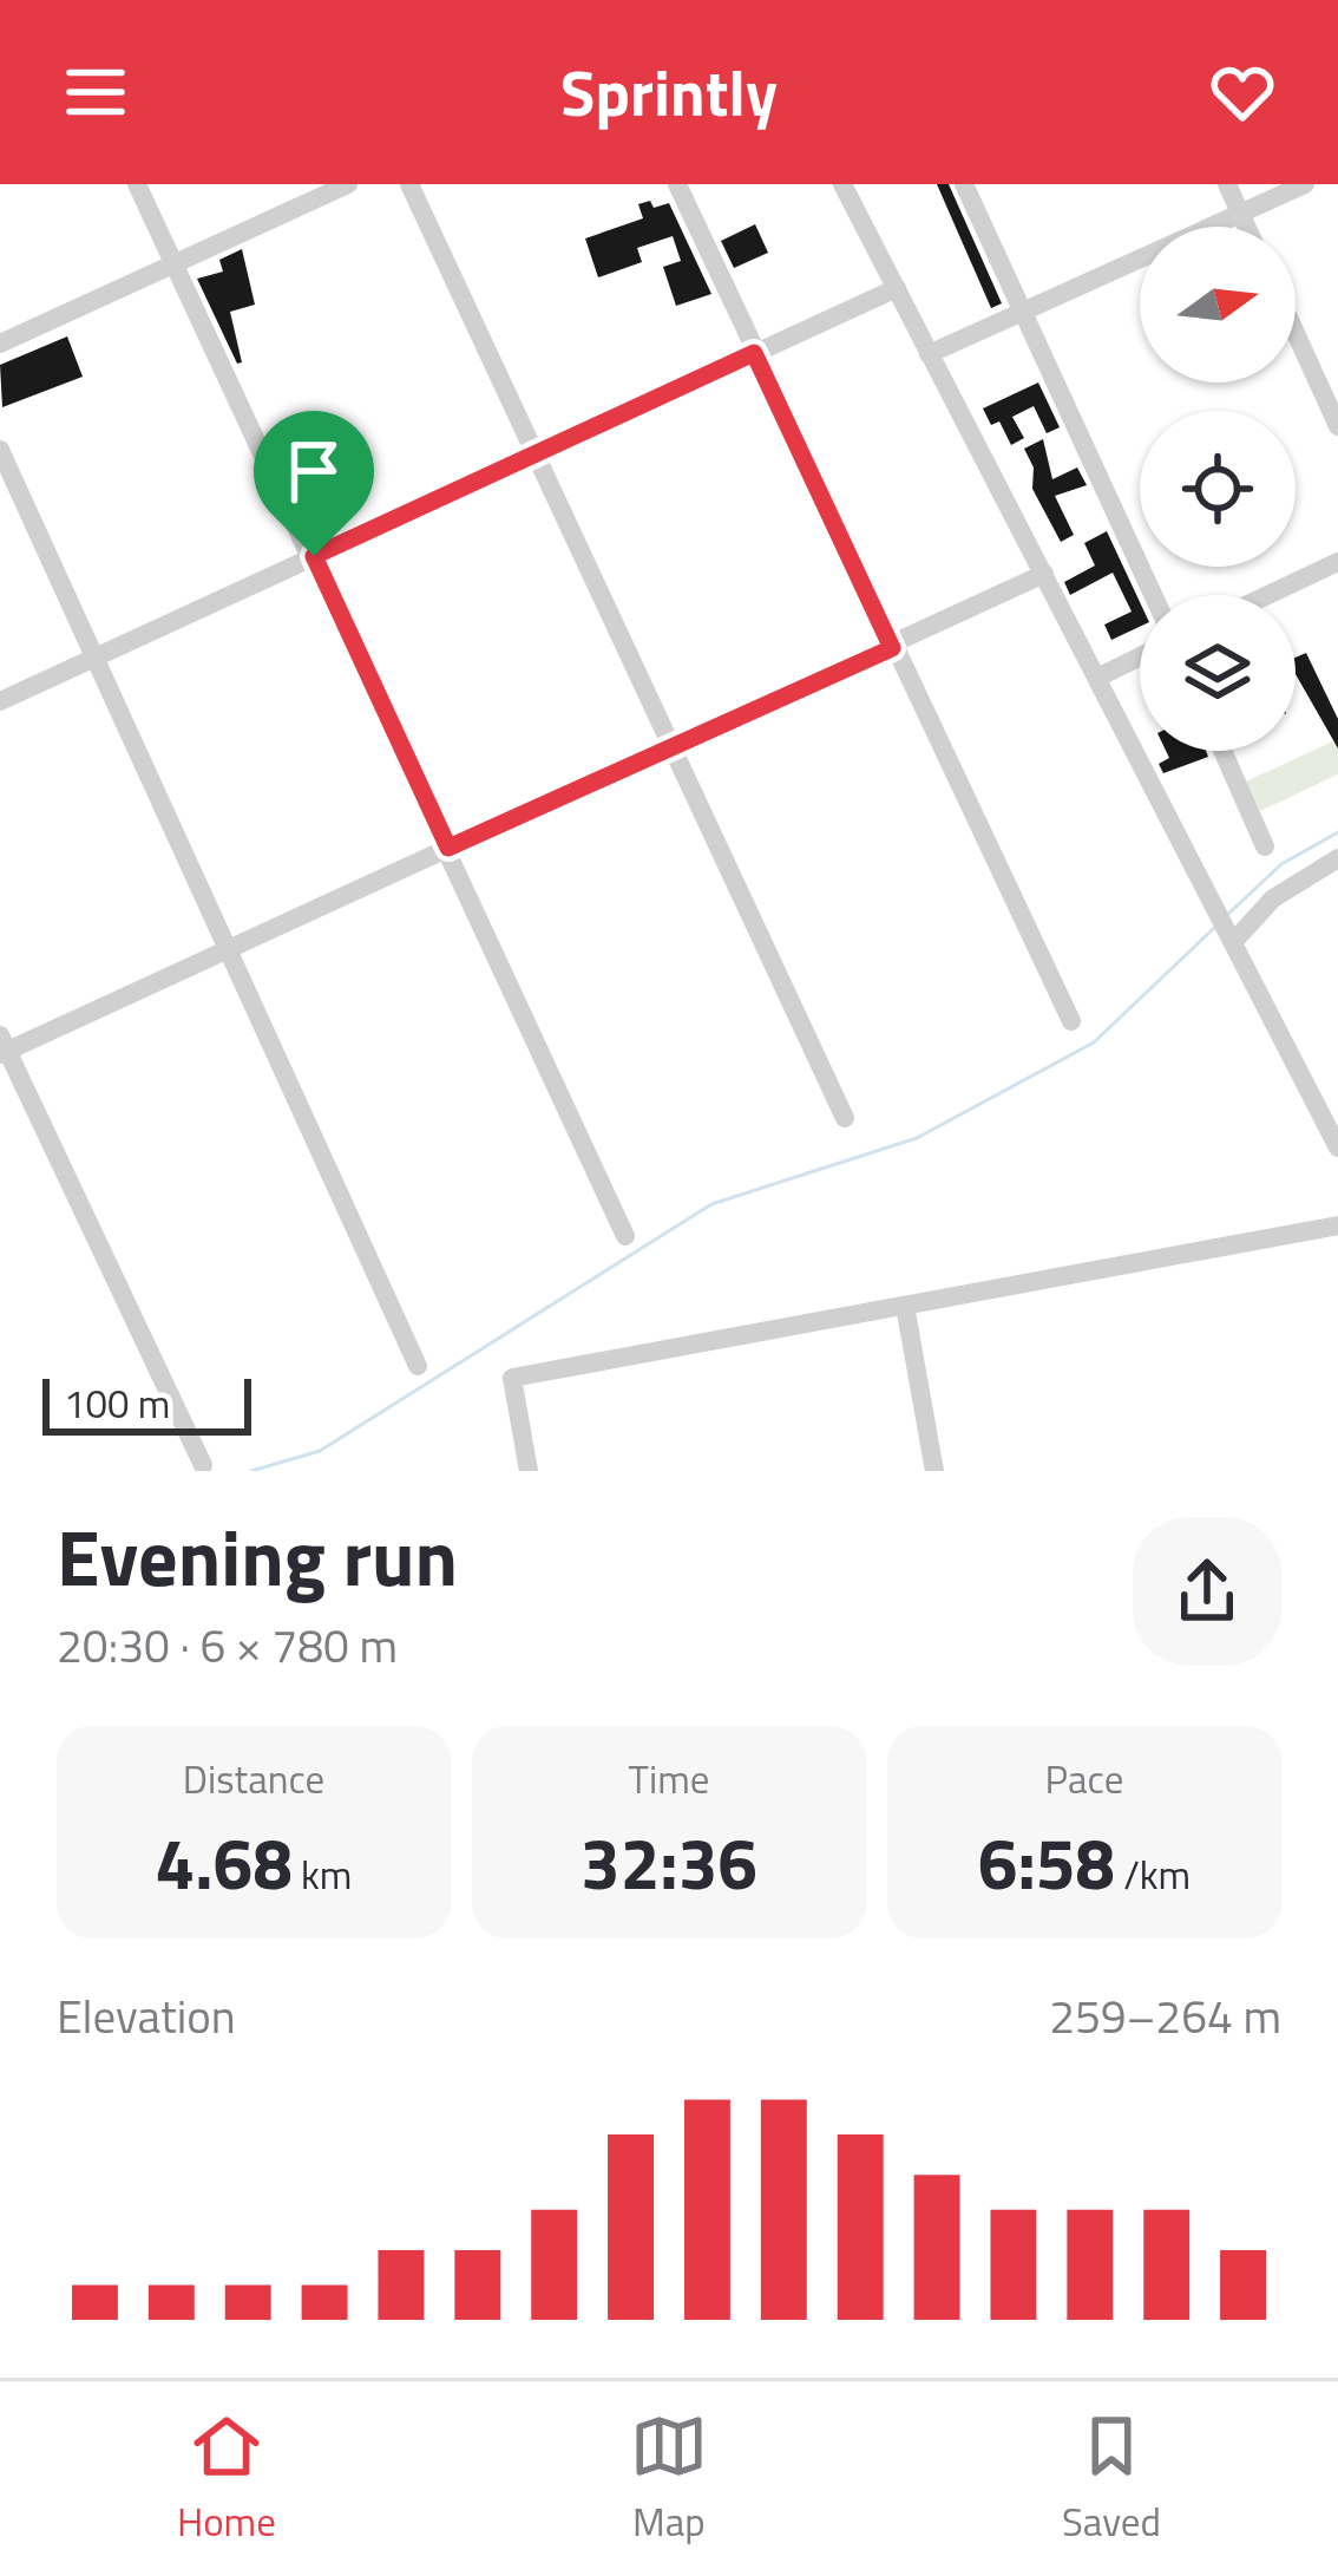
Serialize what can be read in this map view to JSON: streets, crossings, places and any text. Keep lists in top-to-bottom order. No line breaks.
{"scale_bar":"100 m","north":"right","page":{"header":"Sprintly","scale":"100 m","heading":["Evening run","20:30 · 6 × 780 m"],"stats":[["Distance","4.68 km"],["Time","32:36"],["Pace","6:58 /km"]],"chart":["Elevation","259–264 m"],"tabs":["Home","Map","Saved"]}}
